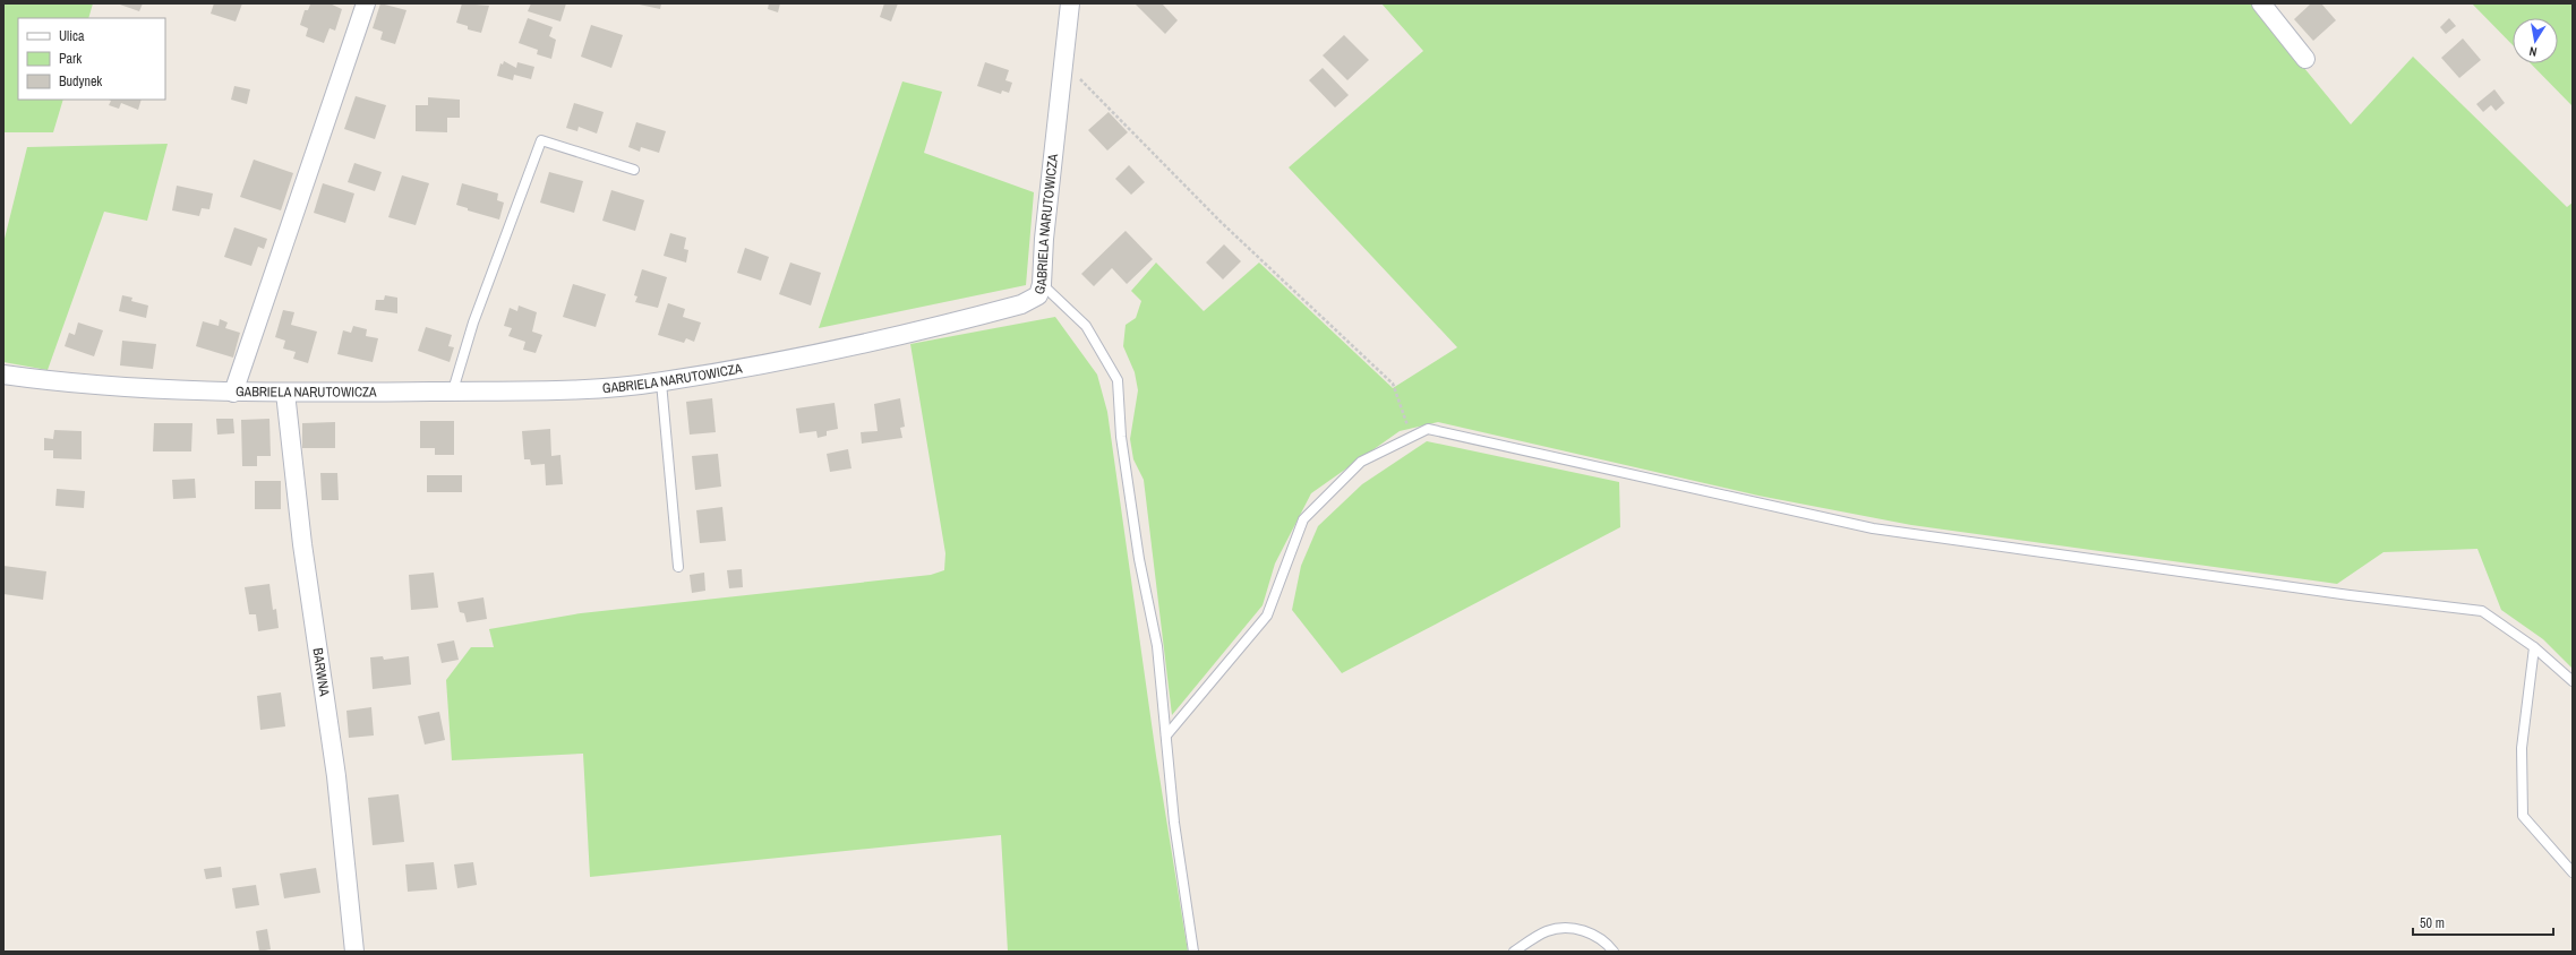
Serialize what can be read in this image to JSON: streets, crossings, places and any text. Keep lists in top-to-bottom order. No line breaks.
{"streets":{"street":["GABRIELA NARUTOWICZA","BARWNA"]},"crossings":[["GABRIELA NARUTOWICZA","BARWNA"]],"legend":["Ulica","Park","Budynek"],"scale_bar":"50 m","north":"bottom"}
